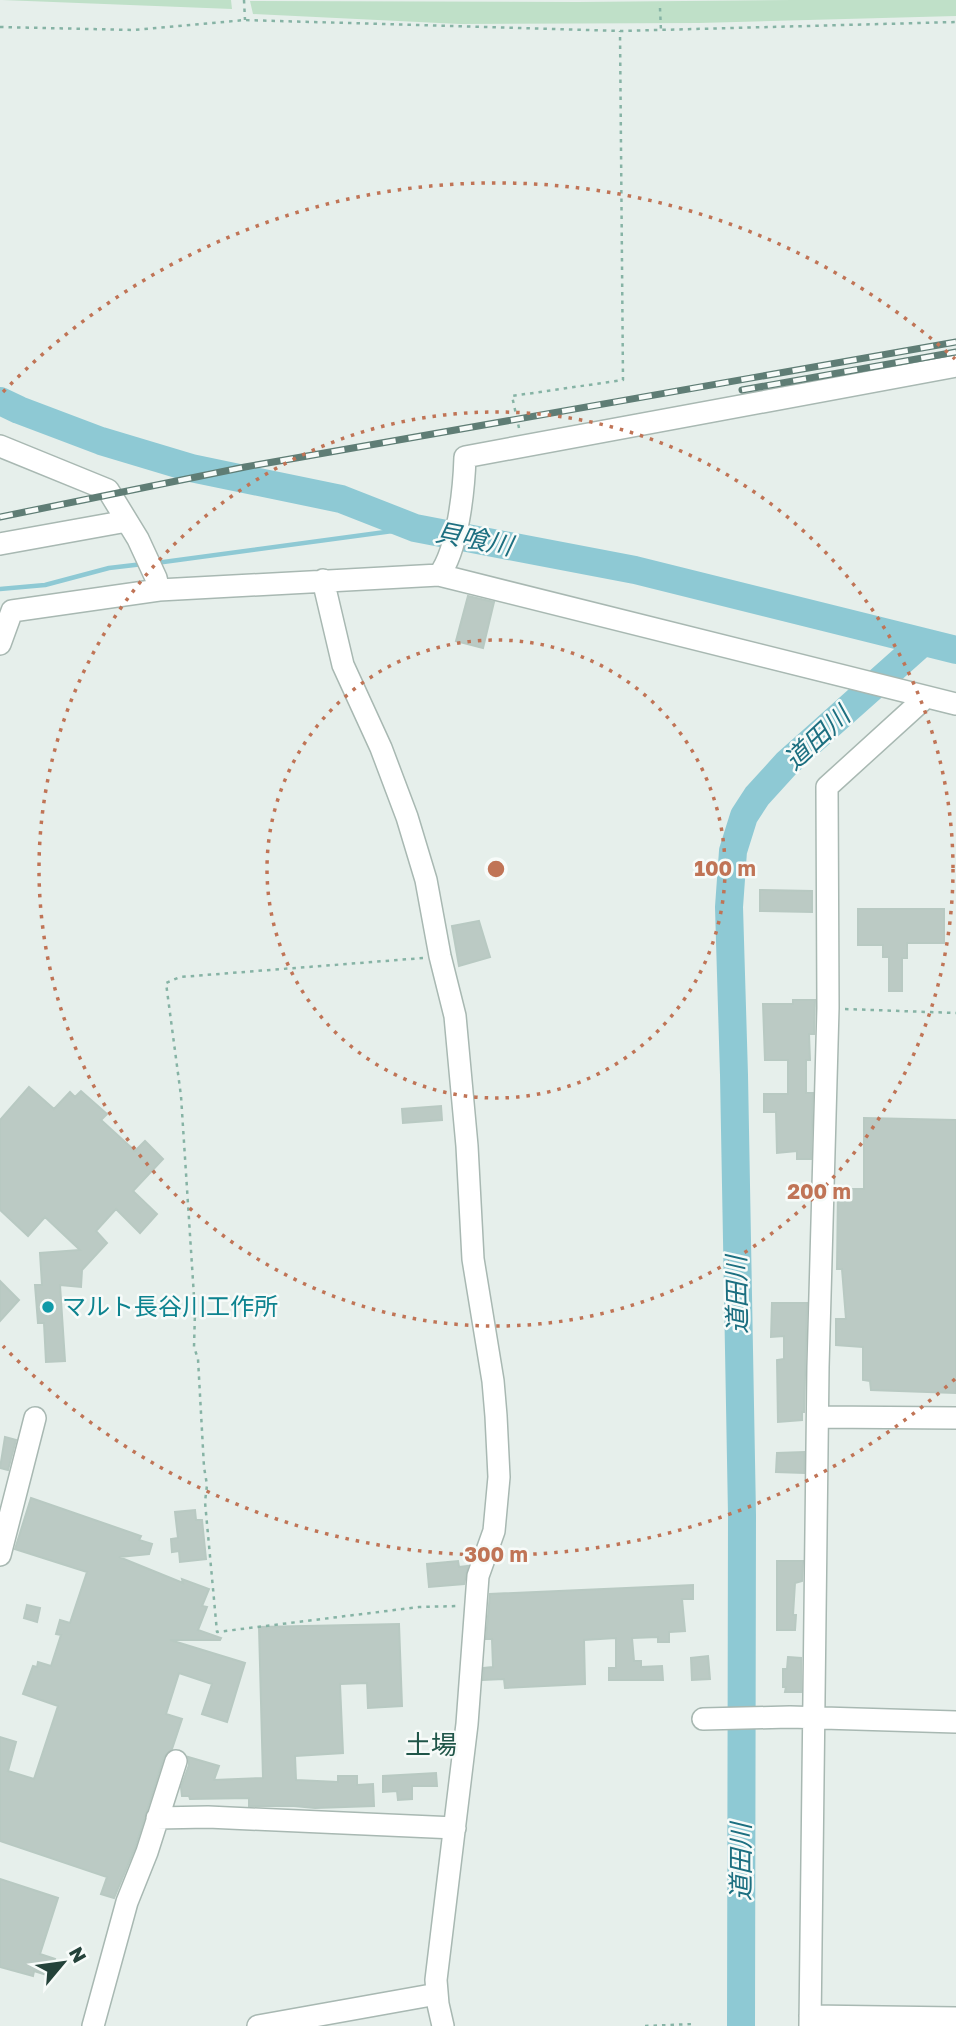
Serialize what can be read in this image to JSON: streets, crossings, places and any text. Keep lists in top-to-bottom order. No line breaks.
{"districts":["土場"],"water":["貝喰川","道田川"],"places":["マルト長谷川工作所"],"north":"top right","rings":["100 m","200 m","300 m"]}
